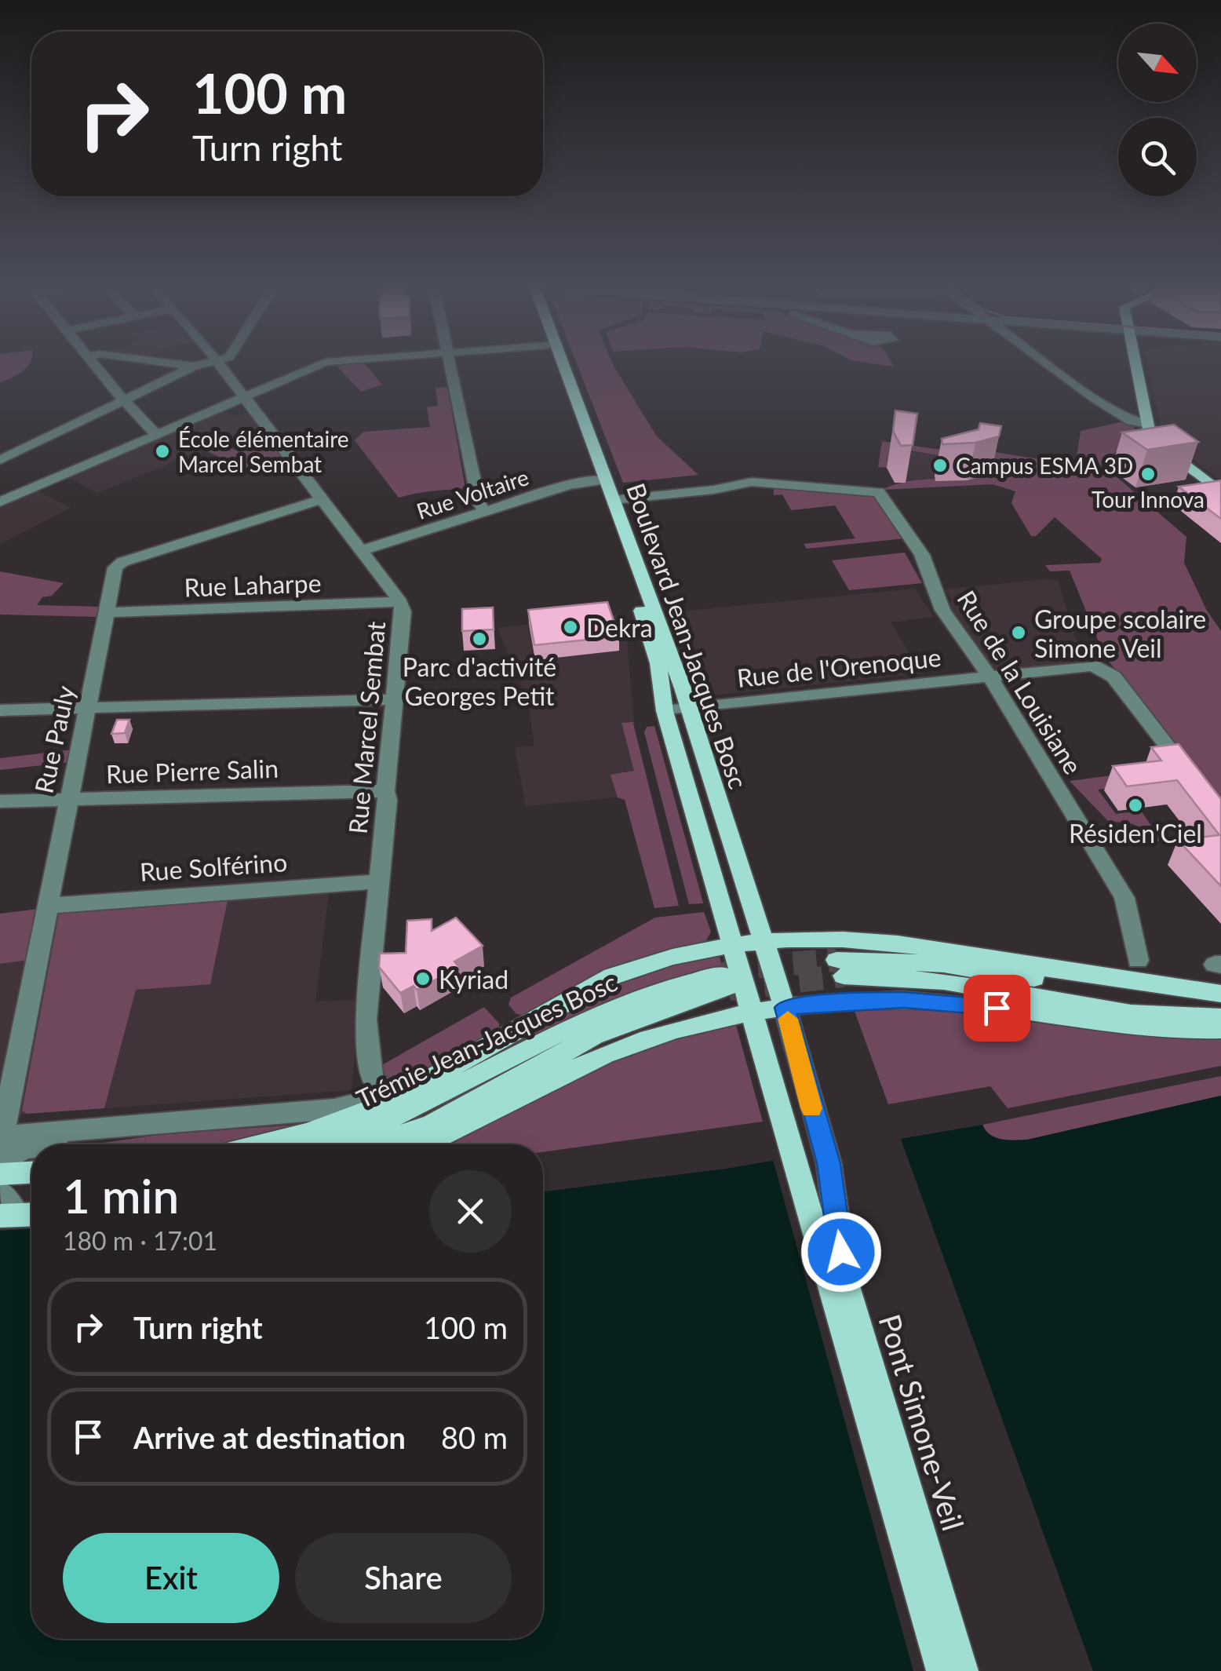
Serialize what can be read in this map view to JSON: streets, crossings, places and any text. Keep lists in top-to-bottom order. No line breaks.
{"streets":{"main road":["Boulevard Jean-Jacques Bosc","Trémie Jean-Jacques Bosc","Pont Simone-Veil"],"street":["Rue Voltaire","Rue Laharpe","Rue de l'Orenoque","Rue de la Louisiane","Rue Marcel Sembat","Rue Pauly","Rue Pierre Salin","Rue Solférino"]},"crossings":[["Rue Voltaire","Boulevard Jean-Jacques Bosc"],["Rue Voltaire","Rue de la Louisiane"],["Rue Voltaire","Rue Marcel Sembat"],["Rue Laharpe","Rue Marcel Sembat"],["Rue Laharpe","Rue Pauly"],["Boulevard Jean-Jacques Bosc","Rue de l'Orenoque"],["Boulevard Jean-Jacques Bosc","Rue de la Louisiane"],["Boulevard Jean-Jacques Bosc","Pont Simone-Veil"],["Rue de l'Orenoque","Rue de la Louisiane"],["Rue Marcel Sembat","Rue Pauly"],["Rue Marcel Sembat","Rue Pierre Salin"],["Rue Marcel Sembat","Rue Solférino"],["Rue Pauly","Rue Pierre Salin"],["Rue Pauly","Rue Solférino"]],"places":["École élémentaire Marcel Sembat","Campus ESMA 3D","Tour Innova","Dekra","Groupe scolaire Simone Veil","Parc d'activité Georges Petit","Résiden'Ciel","Kyriad"],"north":"bottom right","page":{"turn":["100 m","Turn right"],"heading":["1 min","180 m · 17:01"],"list":[{"name":"Turn right","value":"100 m"},{"name":"Arrive at destination","value":"80 m"}],"buttons":["Exit","Share"]}}
